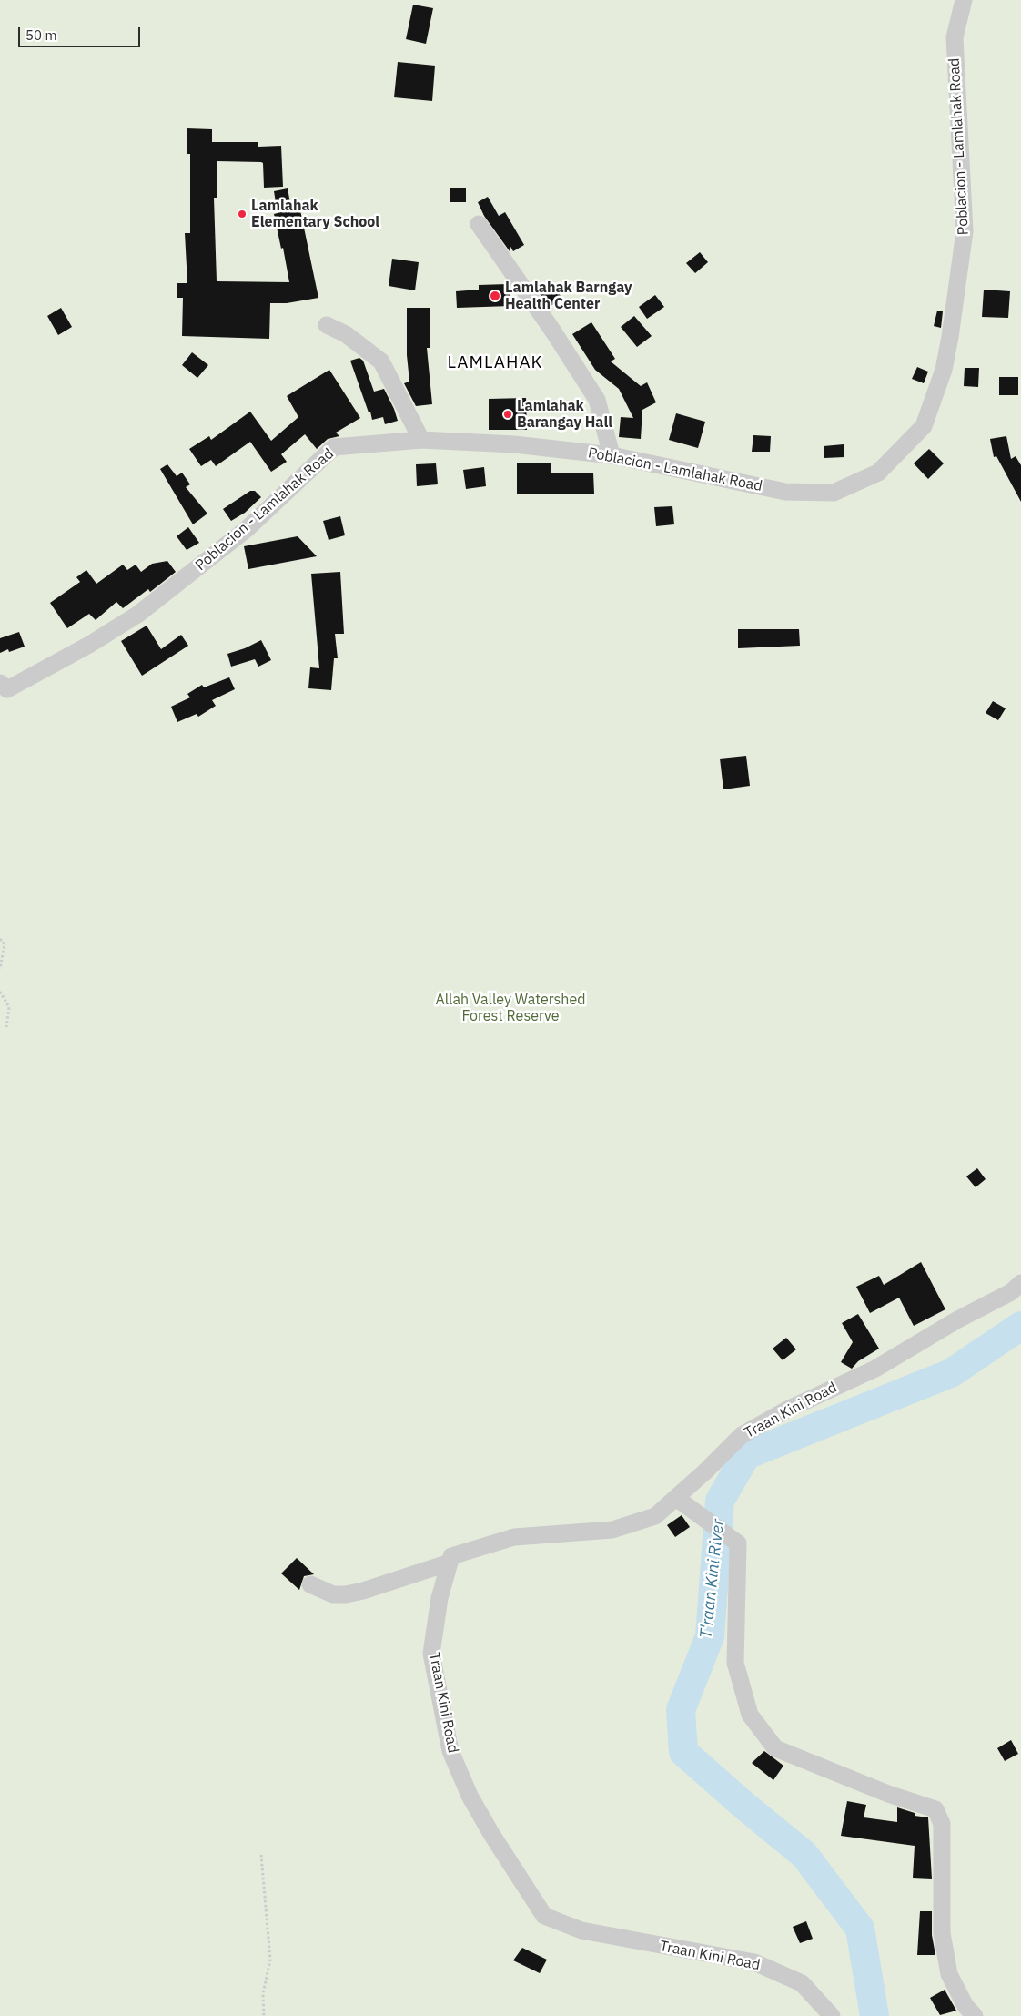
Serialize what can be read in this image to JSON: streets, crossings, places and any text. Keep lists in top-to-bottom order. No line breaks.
{"streets":{"street":["Poblacion - Lamlahak Road","Traan Kini Road"]},"districts":["LAMLAHAK"],"water":["T'raan Kini River"],"parks":["Allah Valley Watershed Forest Reserve"],"places":["Lamlahak Elementary School","Lamlahak Barngay Health Center","Lamlahak Barangay Hall"],"scale_bar":"50 m"}
